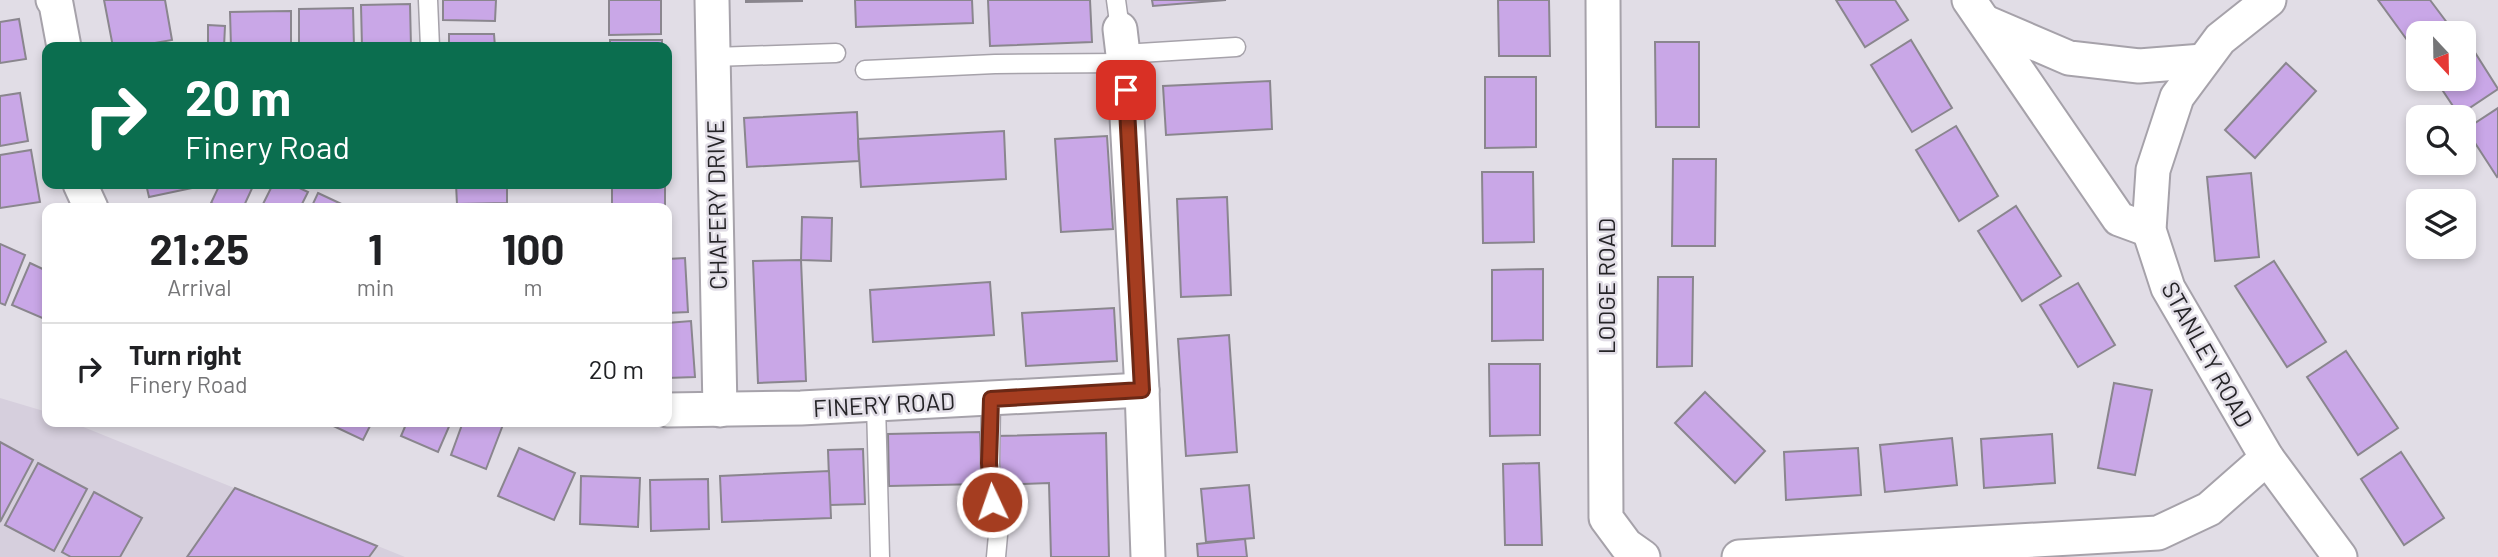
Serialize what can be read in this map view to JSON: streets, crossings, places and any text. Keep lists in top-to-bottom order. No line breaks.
{"streets":{"street":["CHAFERY DRIVE","LODGE ROAD","STANLEY ROAD","FINERY ROAD"]},"crossings":[["CHAFERY DRIVE","FINERY ROAD"]],"north":"bottom","page":{"turn":["20 m","Finery Road"],"eta":["21:25","Arrival","1","min","100","m"],"list":[{"name":"Turn right","note":"Finery Road","value":"20 m"}]}}
